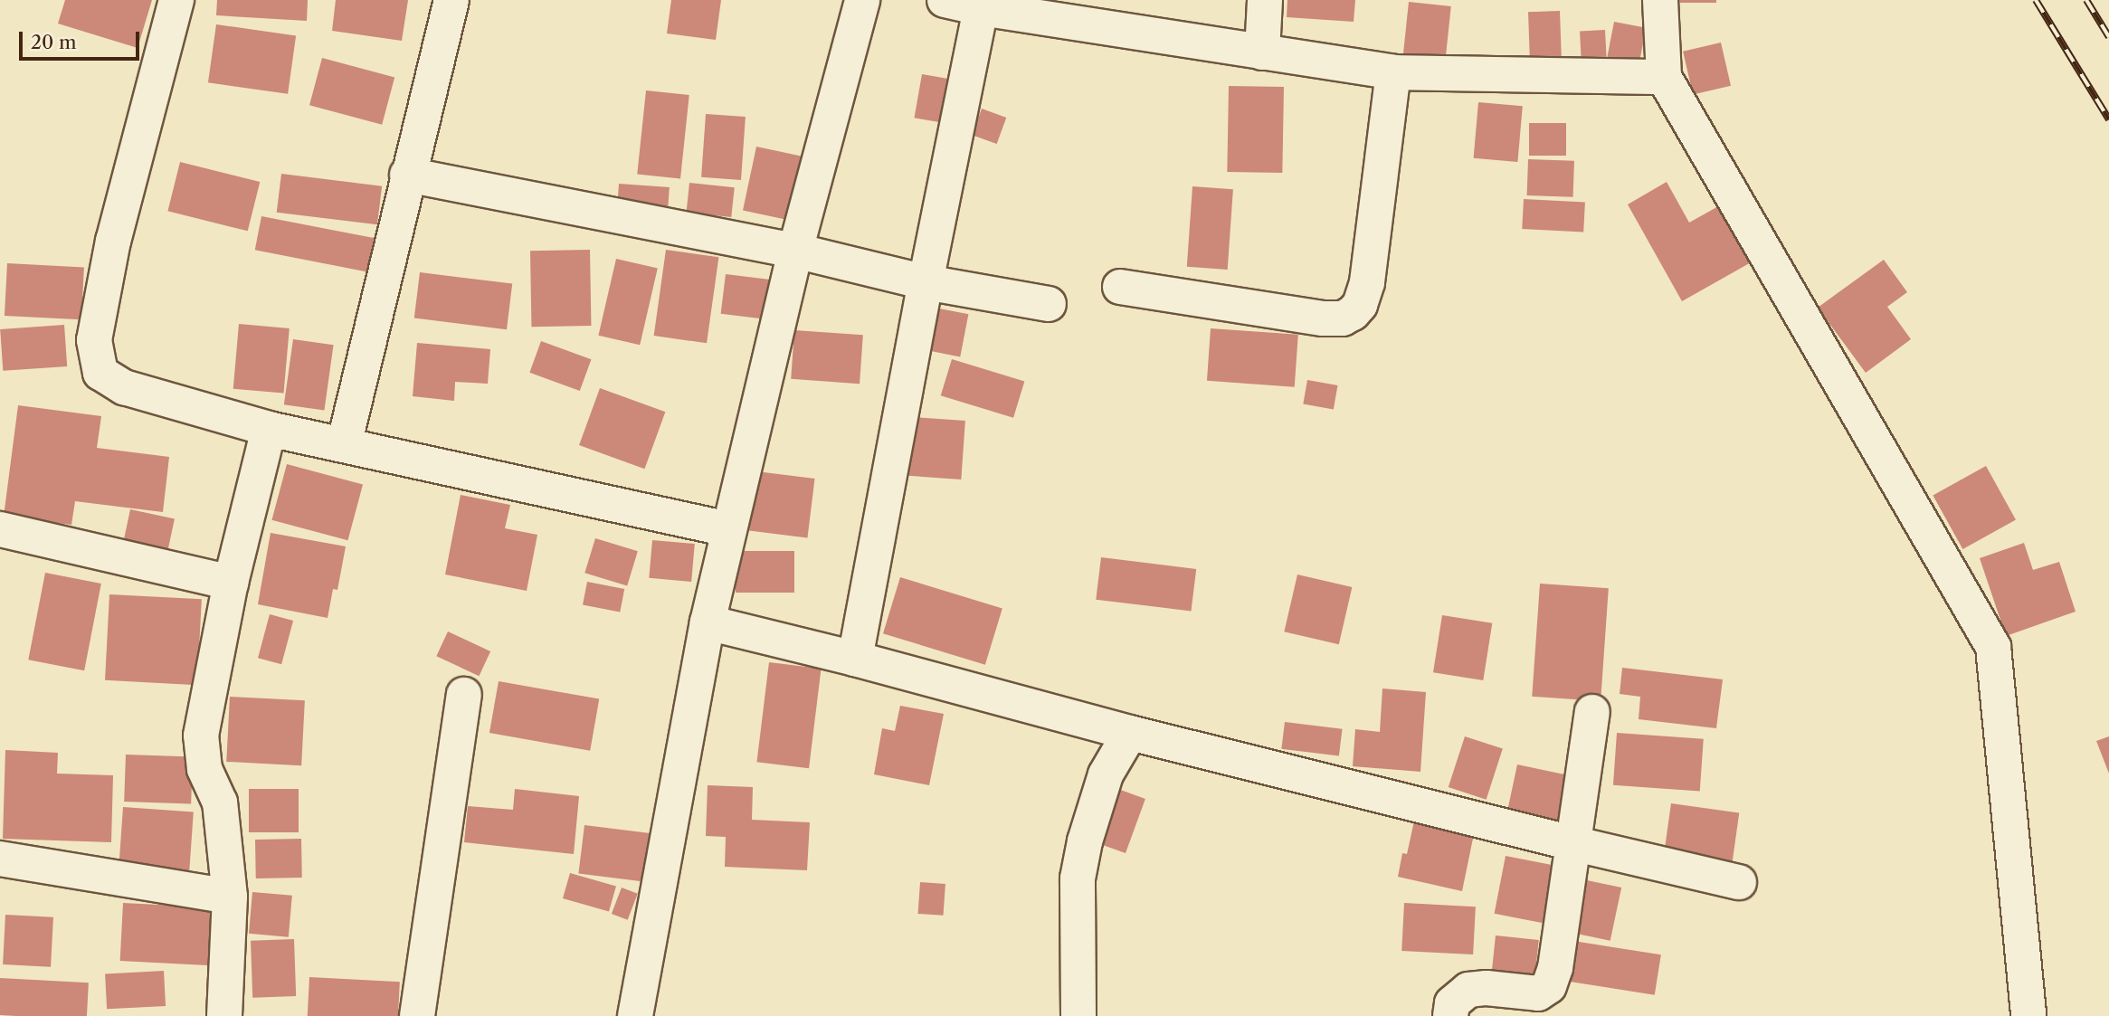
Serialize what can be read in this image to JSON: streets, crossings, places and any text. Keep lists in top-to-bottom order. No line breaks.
{"scale_bar":"20 m"}
